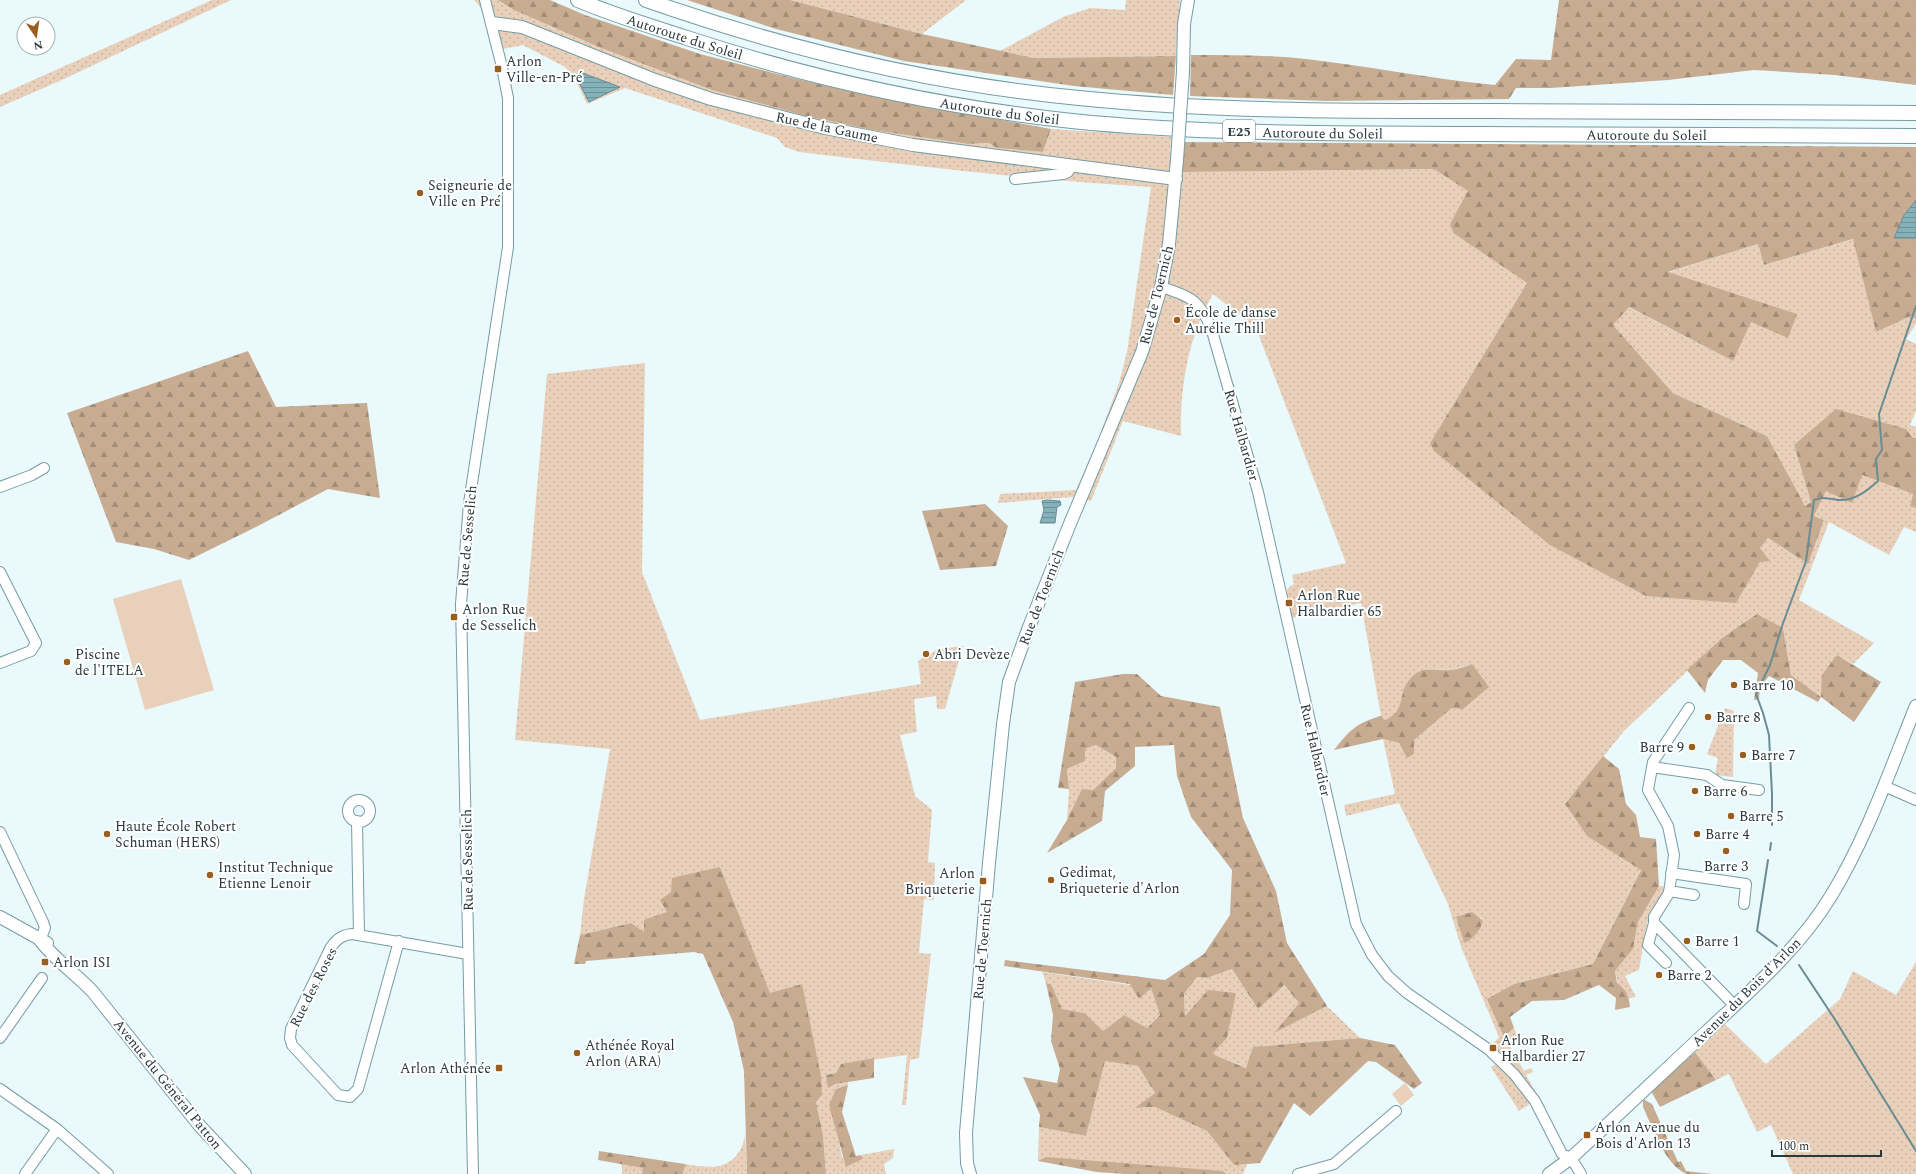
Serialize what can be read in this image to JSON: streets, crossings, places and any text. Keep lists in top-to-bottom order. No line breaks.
{"streets":{"highway":["Autoroute du Soleil","E25"],"main road":["Rue de la Gaume","Rue de Toernich","Avenue du Bois d'Arlon","Avenue du Général Patton"],"street":["Rue Halbardier","Rue de Sesselich","Rue des Roses"]},"crossings":[["Rue de la Gaume","Rue de Toernich"],["Rue de la Gaume","Rue de Sesselich"],["Rue de Toernich","Rue Halbardier"],["Rue Halbardier","Avenue du Bois d'Arlon"],["Rue de Sesselich","Rue des Roses"]],"places":{"transit":["Arlon Ville-en-Pré","Arlon Rue Halbardier 65","Arlon Rue de Sesselich","Arlon Briqueterie","Arlon ISI","Arlon Rue Halbardier 27","Arlon Athénée","Arlon Avenue du Bois d'Arlon 13"],"other":["Seigneurie de Ville en Pré","École de danse Aurélie Thill","Abri Devèze","Piscine de l'ITELA","Barre 10","Barre 8","Barre 9","Barre 7","Barre 6","Barre 5","Haute École Robert Schuman (HERS)","Barre 4","Barre 3","Institut Technique Etienne Lenoir","Gedimat, Briqueterie d'Arlon","Barre 1","Barre 2","Athénée Royal Arlon (ARA)"]},"scale_bar":"100 m","north":"bottom"}
